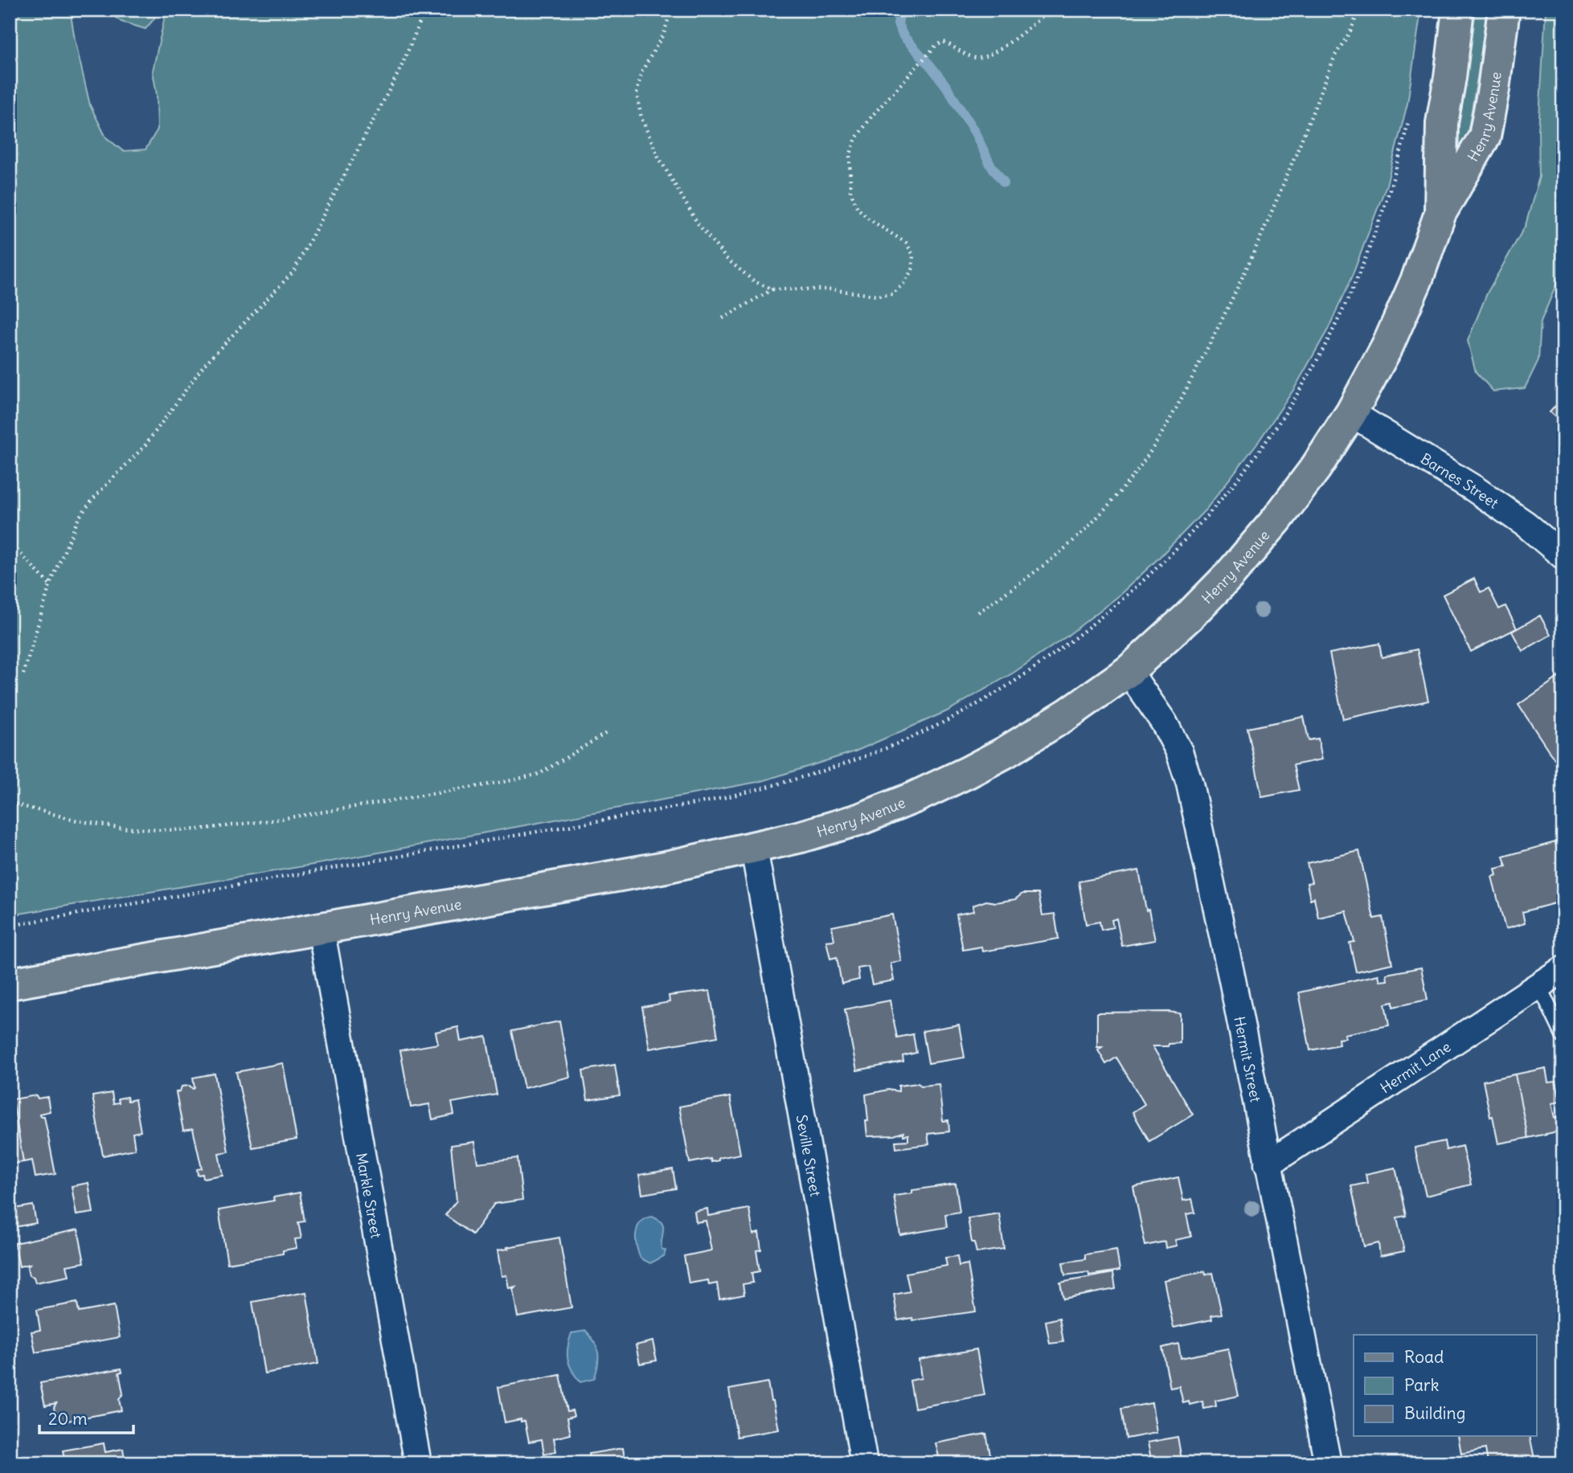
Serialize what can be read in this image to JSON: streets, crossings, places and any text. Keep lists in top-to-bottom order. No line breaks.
{"streets":{"main road":["Henry Avenue"],"street":["Barnes Street","Hermit Street","Hermit Lane","Seville Street","Markle Street"]},"crossings":[["Henry Avenue","Barnes Street"],["Henry Avenue","Hermit Street"],["Henry Avenue","Seville Street"],["Henry Avenue","Markle Street"],["Hermit Street","Hermit Lane"]],"legend":["Road","Park","Building"],"scale_bar":"20 m"}
